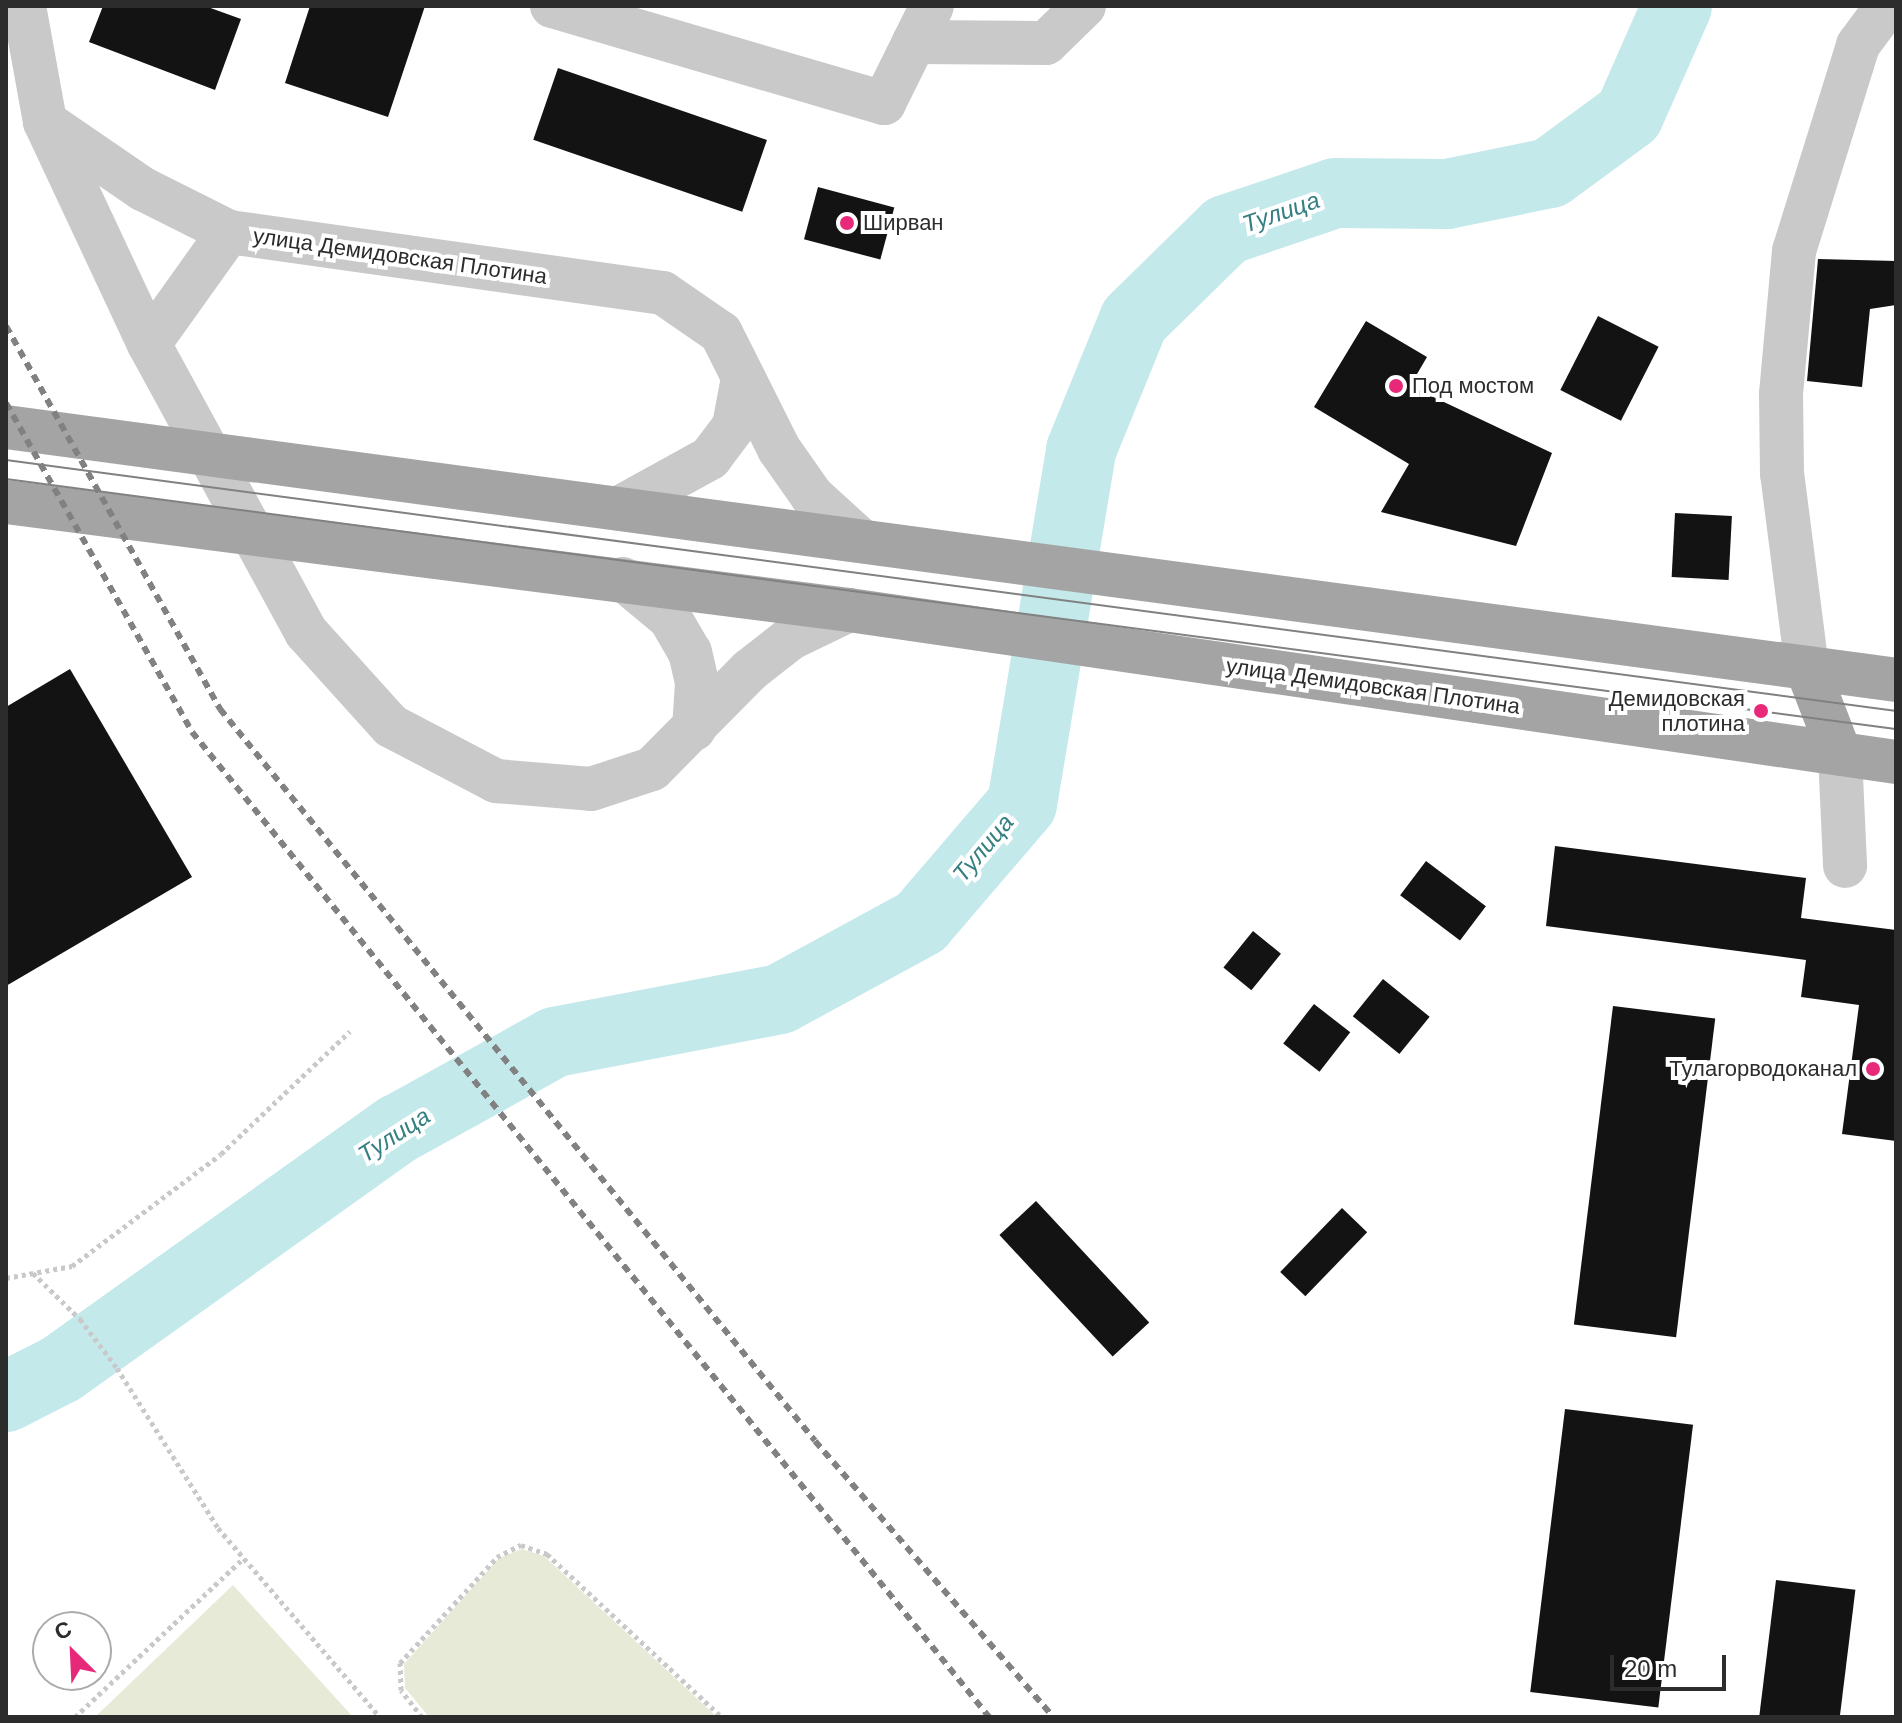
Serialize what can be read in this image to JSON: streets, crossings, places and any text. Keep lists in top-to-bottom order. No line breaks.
{"streets":{"main road":["улица Демидовская Плотина"]},"water":["Тулица"],"places":["Ширван","Под мостом","Демидовская плотина","Тулагорводоканал"],"scale_bar":"20 m","north":"top left"}
